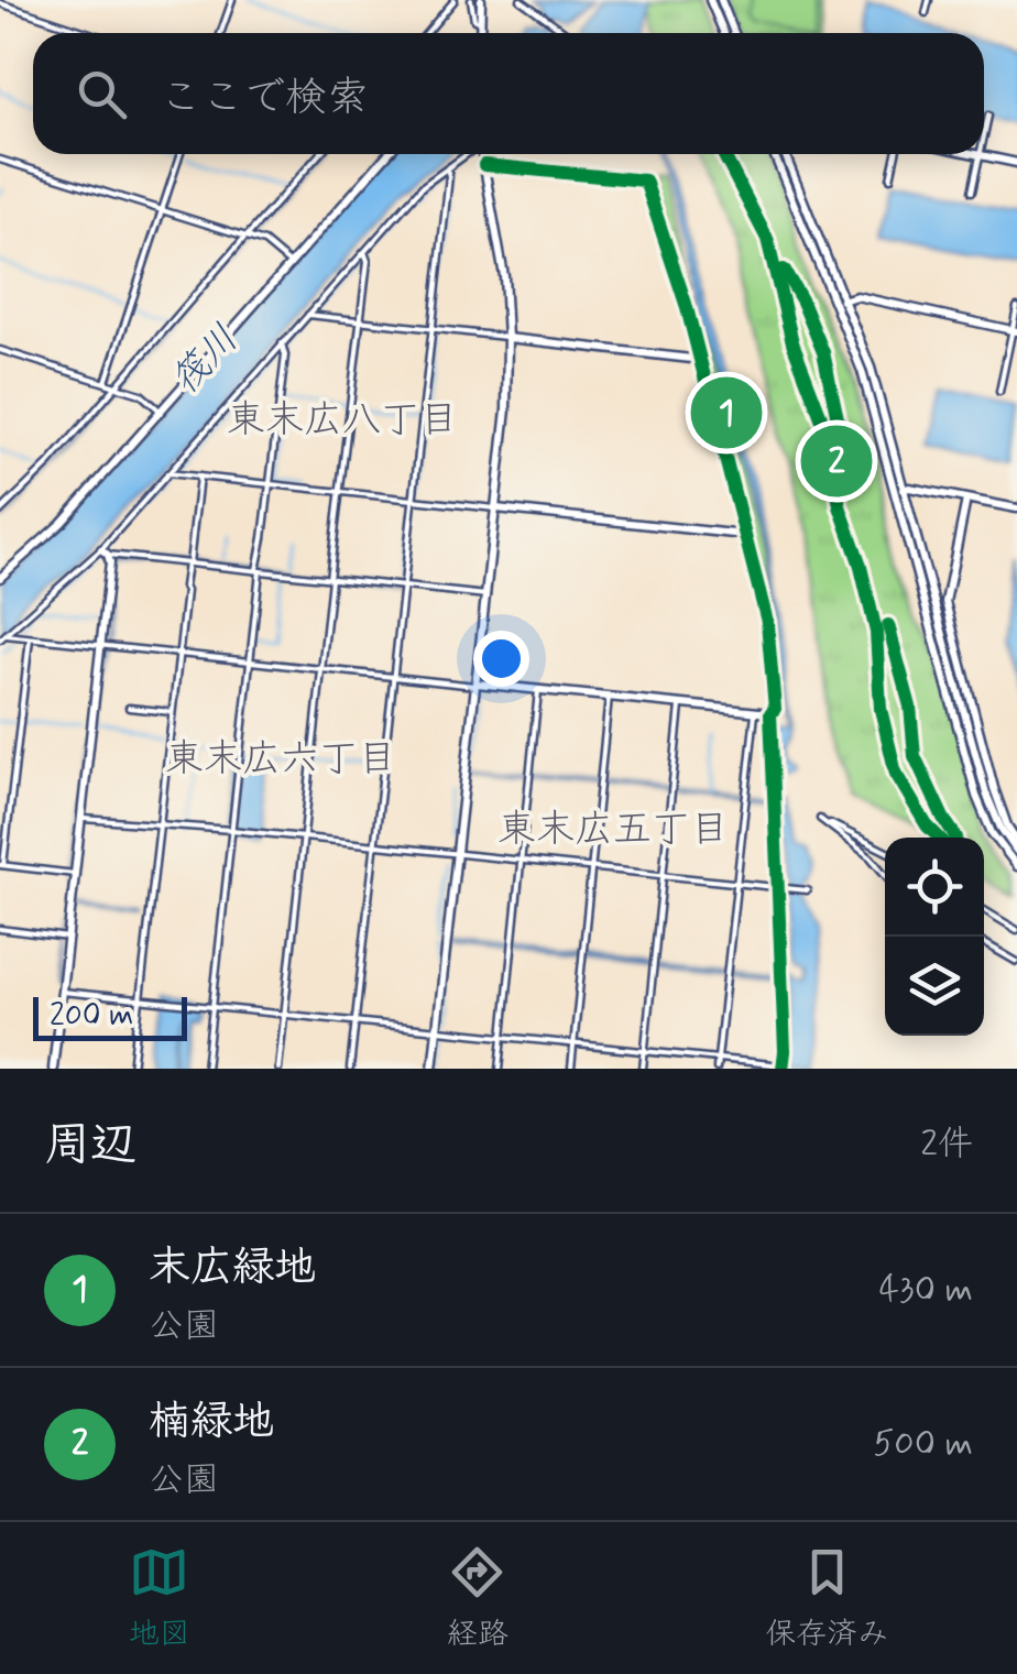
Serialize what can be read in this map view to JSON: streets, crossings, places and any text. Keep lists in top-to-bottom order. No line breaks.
{"districts":["東末広八丁目","東末広六丁目","東末広五丁目"],"water":["筏川"],"scale_bar":"200 m","page":{"search":"ここで検索","pins":["1","2"],"scale":"200 m","heading":["周辺","2件"],"list":[{"mark":"1","name":"末広緑地","note":"公園","value":"430 m"},{"mark":"2","name":"楠緑地","note":"公園","value":"500 m"}],"nav":["地図","経路","保存済み"]}}
